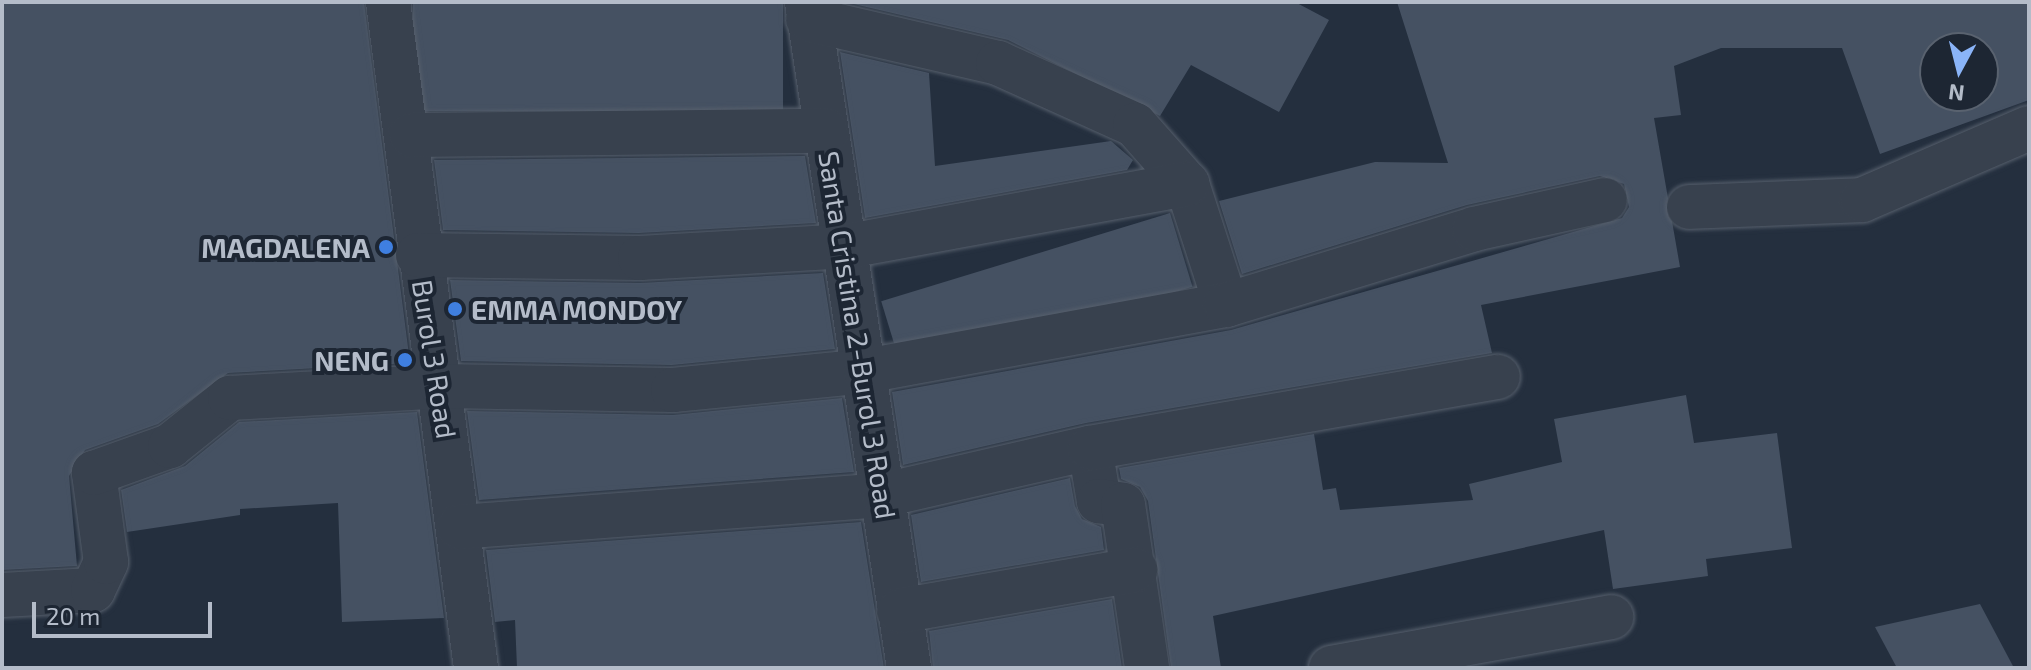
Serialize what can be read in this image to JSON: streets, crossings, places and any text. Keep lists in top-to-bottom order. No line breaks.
{"streets":{"street":["Santa Cristina 2-Burol 3 Road","Burol 3 Road"]},"places":["MAGDALENA","EMMA MONDOY","NENG"],"scale_bar":"20 m","north":"bottom"}
